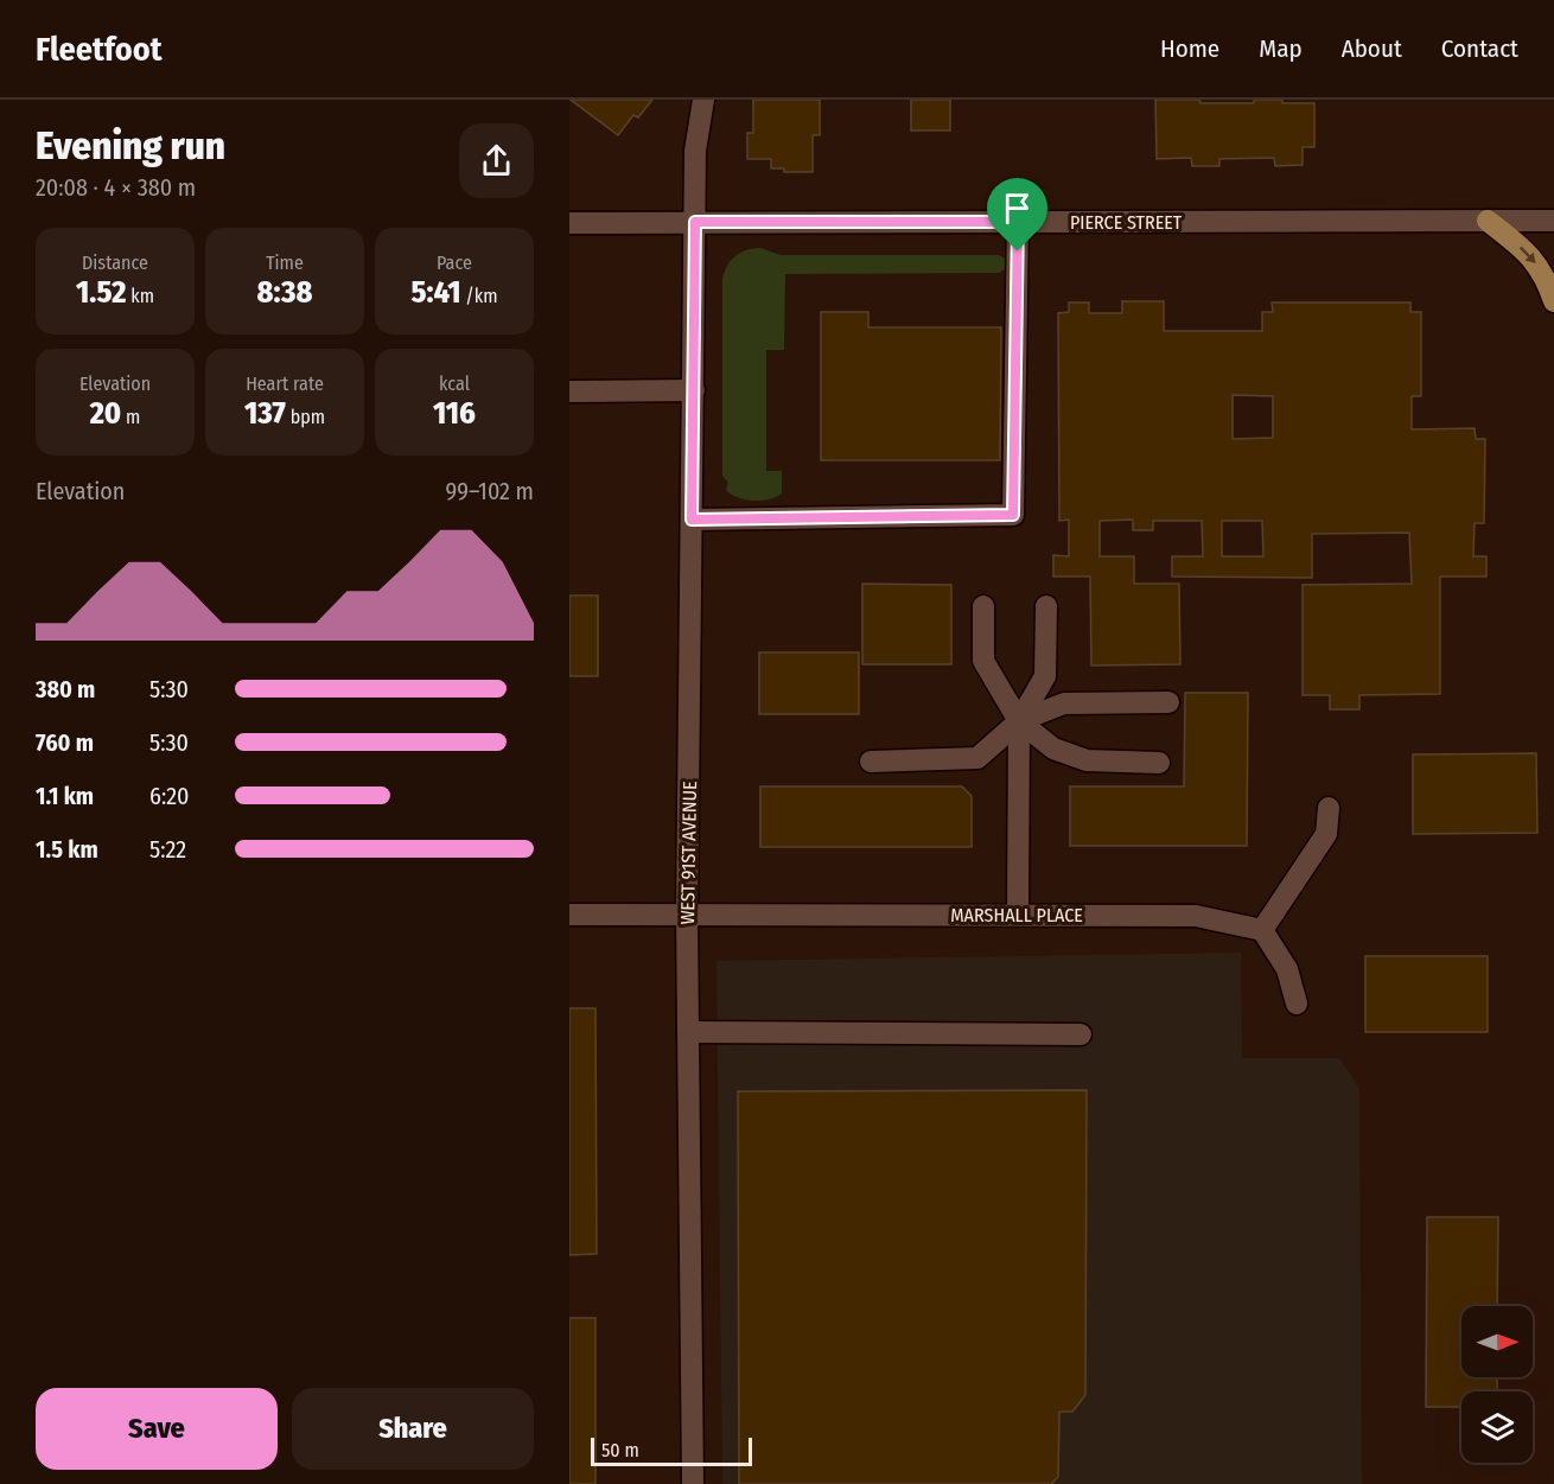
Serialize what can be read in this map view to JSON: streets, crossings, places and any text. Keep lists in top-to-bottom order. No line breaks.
{"streets":{"street":["PIERCE STREET","WEST 91ST AVENUE","MARSHALL PLACE"]},"crossings":[["PIERCE STREET","WEST 91ST AVENUE"],["WEST 91ST AVENUE","MARSHALL PLACE"]],"scale_bar":"50 m","north":"right","page":{"header":"Fleetfoot","nav":["Home","Map","About","Contact"],"heading":["Evening run","20:08 · 4 × 380 m"],"stats":[["Distance","1.52 km"],["Time","8:38"],["Pace","5:41 /km"],["Elevation","20 m"],["Heart rate","137 bpm"],["kcal","116"]],"chart":["Elevation","99–102 m"],"list":[{"name":"380 m","note":"5:30"},{"name":"760 m","note":"5:30"},{"name":"1.1 km","note":"6:20"},{"name":"1.5 km","note":"5:22"}],"buttons":["Save","Share"],"scale":"50 m"}}
